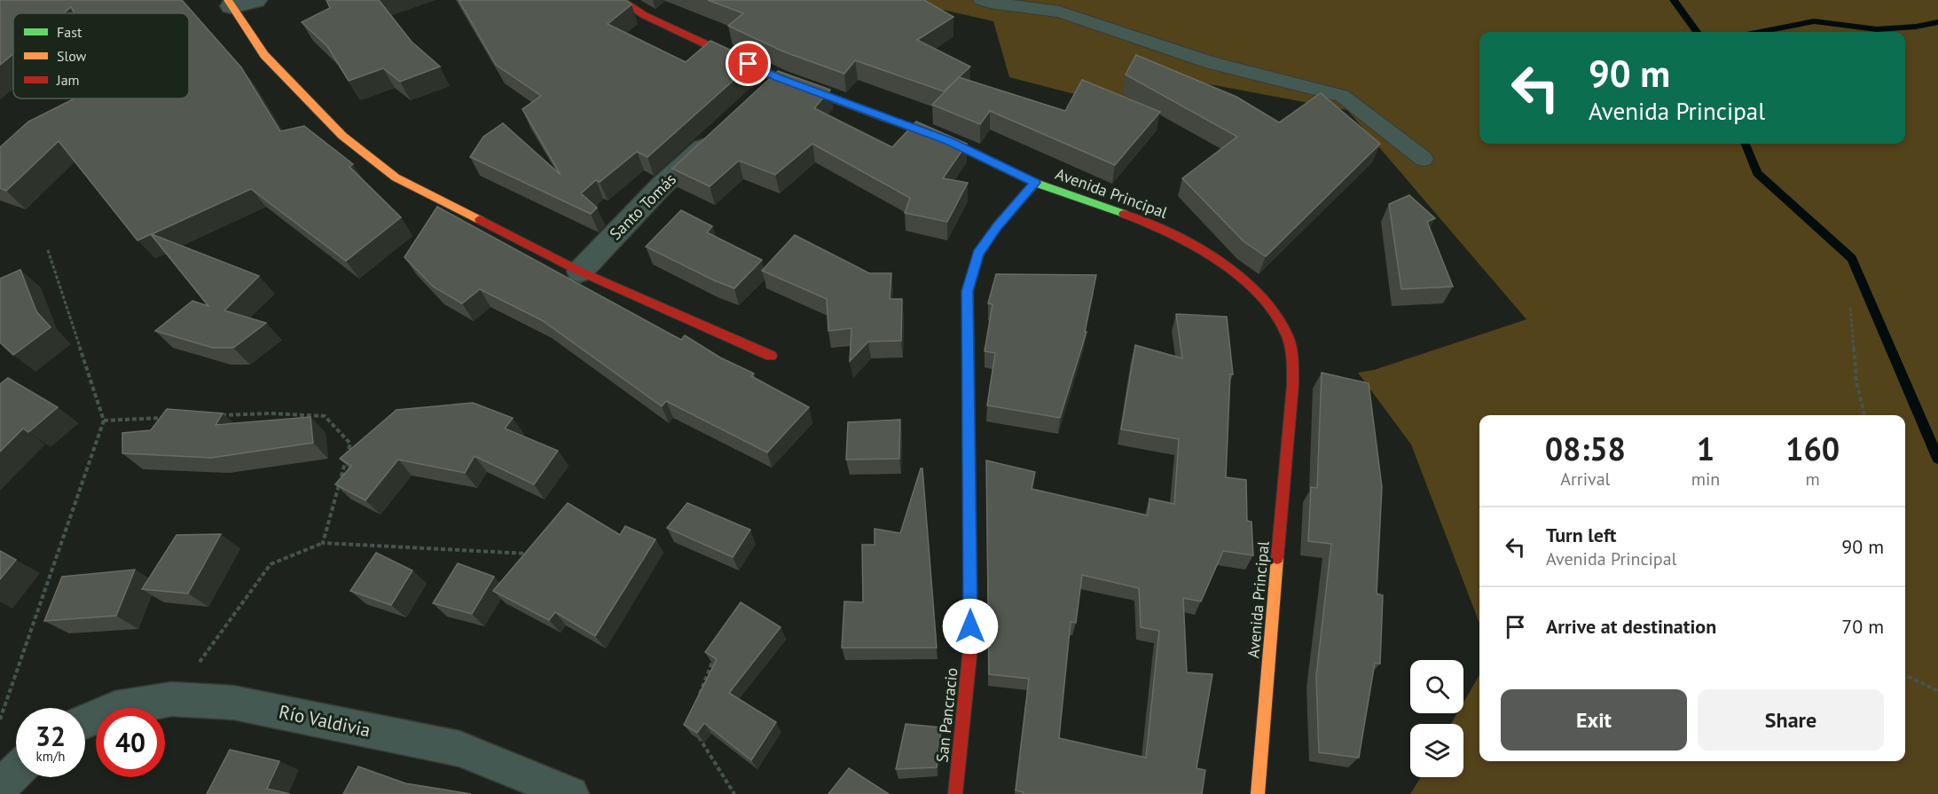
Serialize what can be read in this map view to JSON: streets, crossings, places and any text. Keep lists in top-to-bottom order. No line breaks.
{"streets":{"street":["Avenida Principal","Santo Tomás","San Pancracio","Río Valdivia"]},"crossings":[["Avenida Principal","San Pancracio"]],"legend":["Fast","Slow","Jam"],"page":{"turn":["90 m","Avenida Principal"],"eta":["08:58","Arrival","1","min","160","m"],"list":[{"name":"Turn left","note":"Avenida Principal","value":"90 m"},{"name":"Arrive at destination","value":"70 m"}],"buttons":["Exit","Share"],"speed":"32 km/h","limit":"40"}}
